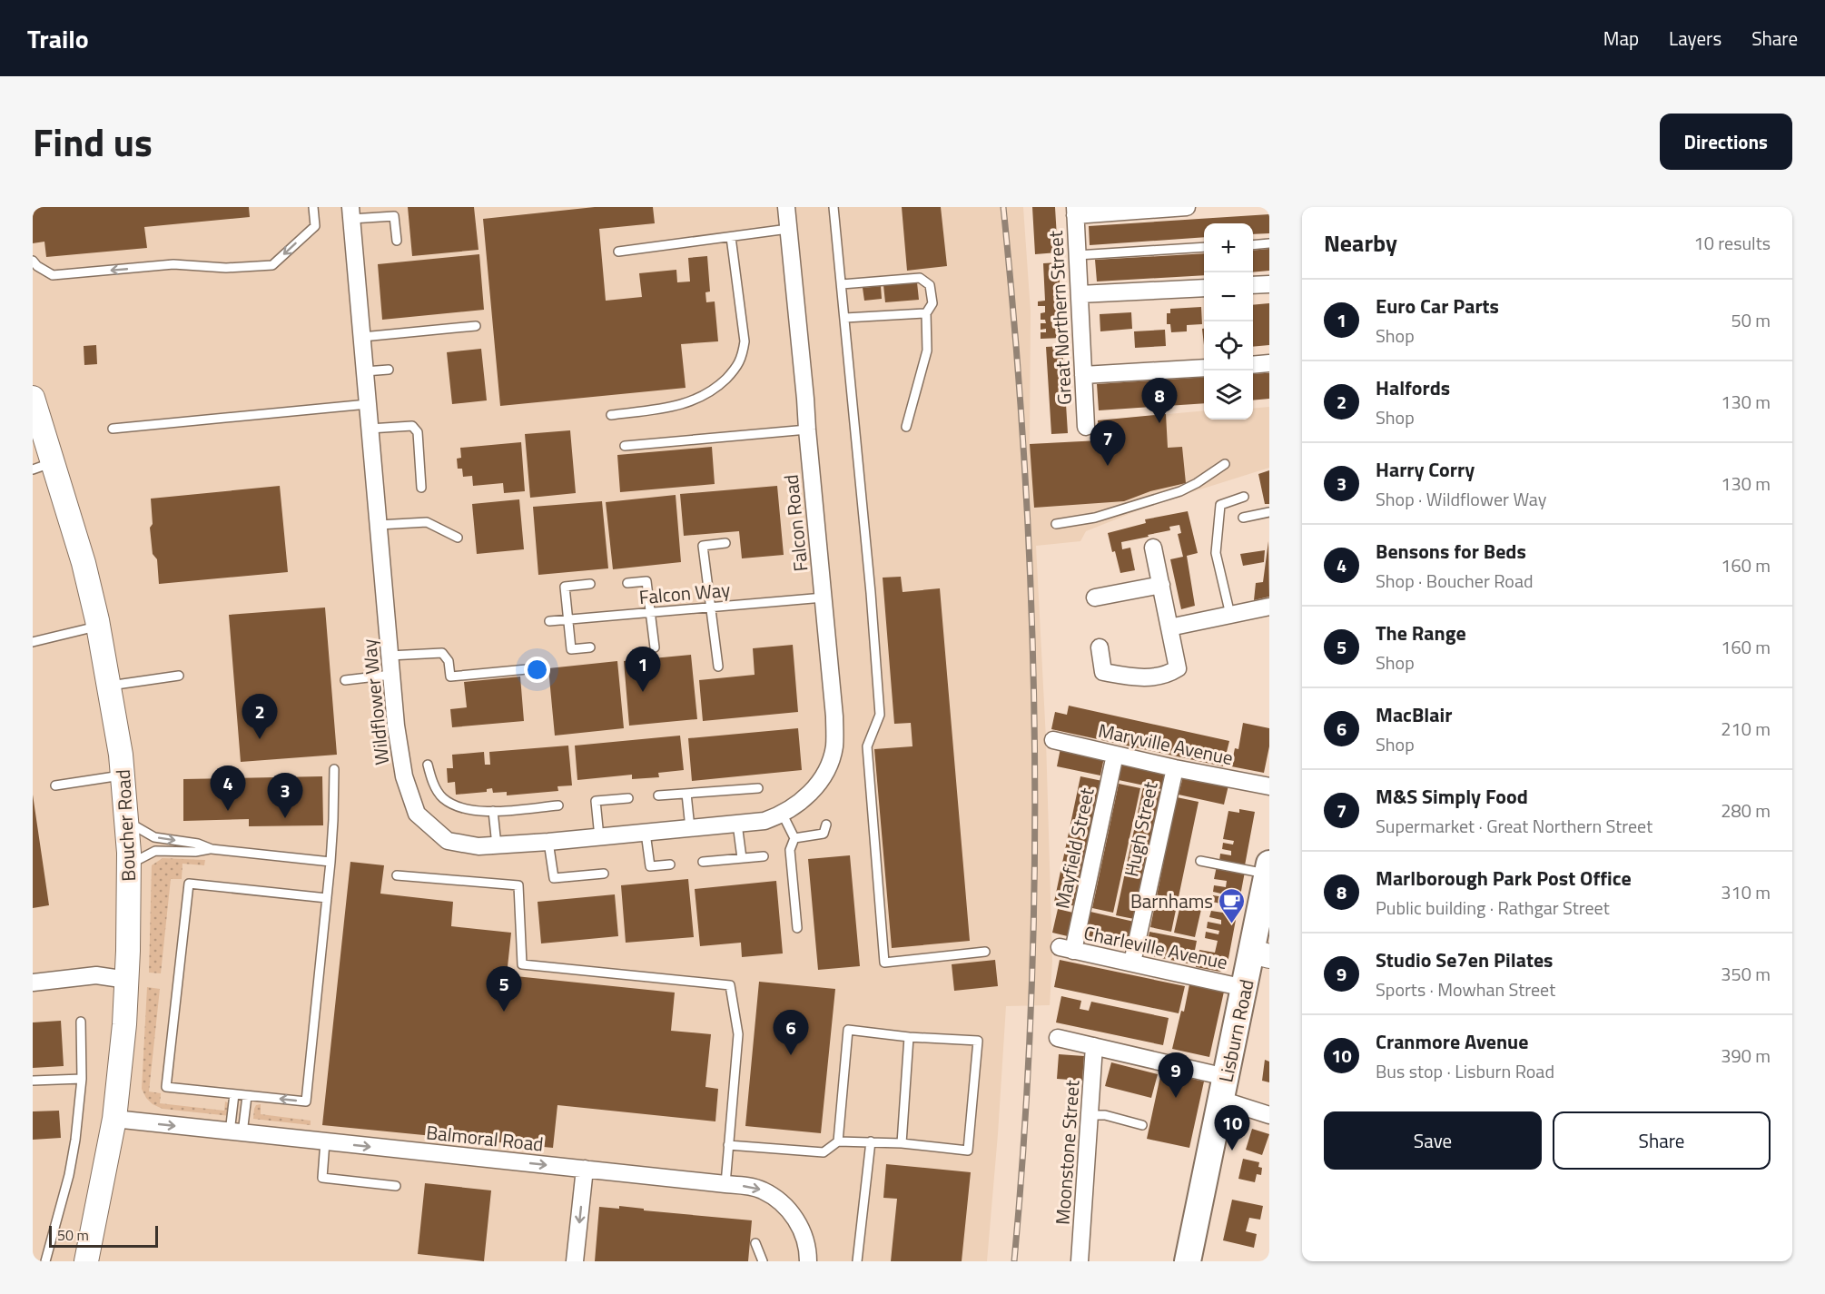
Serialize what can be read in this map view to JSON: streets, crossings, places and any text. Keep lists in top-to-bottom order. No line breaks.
{"streets":{"main road":["Lisburn Road"],"street":["Great Northern Street","Falcon Road","Wildflower Way","Maryville Avenue","Boucher Road","Hugh Street","Mayfield Street","Charleville Avenue","Balmoral Road","Moonstone Street"],"lane":["Falcon Way"]},"crossings":[["Falcon Road","Falcon Way"],["Falcon Road","Wildflower Way"],["Maryville Avenue","Hugh Street"],["Maryville Avenue","Mayfield Street"],["Boucher Road","Balmoral Road"],["Hugh Street","Charleville Avenue"],["Mayfield Street","Charleville Avenue"],["Charleville Avenue","Lisburn Road"]],"one_way":["Balmoral Road"],"places":{"cafe":["Barnhams"]},"scale_bar":"50 m","page":{"header":"Trailo","nav":["Map","Layers","Share"],"title":"Find us","buttons":["Directions",["Save","Share"]],"heading":["Nearby","10 results"],"map_buttons":["+","−"],"list":[{"mark":"1","name":"Euro Car Parts","note":"Shop","value":"50 m"},{"mark":"2","name":"Halfords","note":"Shop","value":"130 m"},{"mark":"3","name":"Harry Corry","note":"Shop · Wildflower Way","value":"130 m"},{"mark":"4","name":"Bensons for Beds","note":"Shop · Boucher Road","value":"160 m"},{"mark":"5","name":"The Range","note":"Shop","value":"160 m"},{"mark":"6","name":"MacBlair","note":"Shop","value":"210 m"},{"mark":"7","name":"M&S Simply Food","note":"Supermarket · Great Northern Street","value":"280 m"},{"mark":"8","name":"Marlborough Park Post Office","note":"Public building · Rathgar Street","value":"310 m"},{"mark":"9","name":"Studio Se7en Pilates","note":"Sports · Mowhan Street","value":"350 m"},{"mark":"10","name":"Cranmore Avenue","note":"Bus stop · Lisburn Road","value":"390 m"}],"pins":["8","7","1","2","4","3","5","6","9","10"],"scale":"50 m"}}
